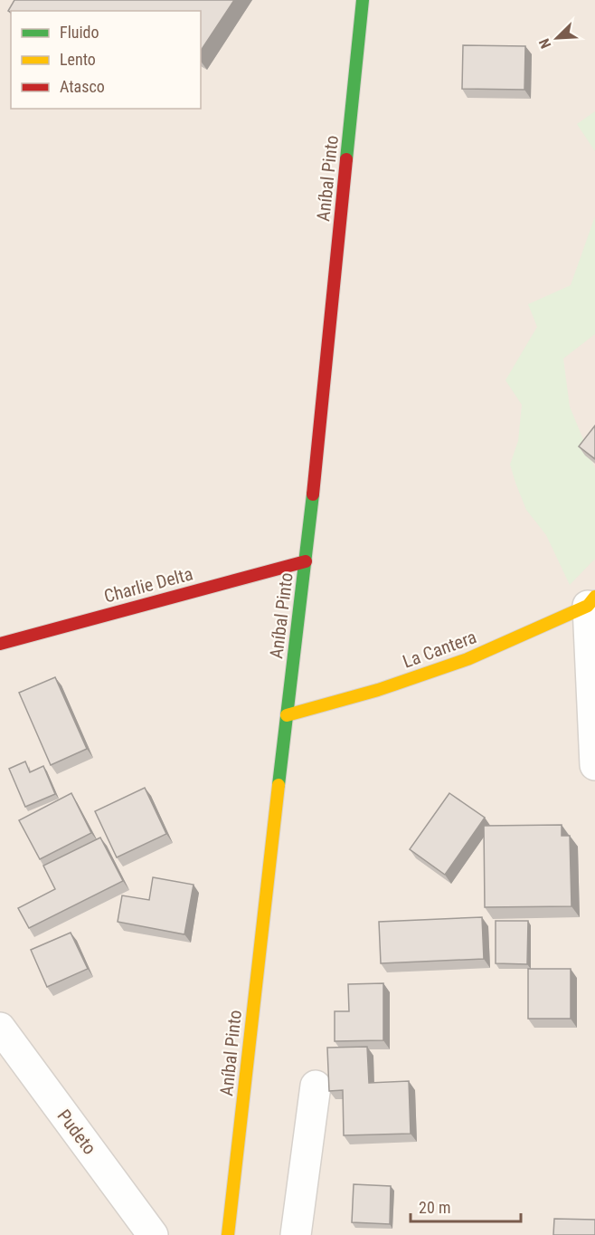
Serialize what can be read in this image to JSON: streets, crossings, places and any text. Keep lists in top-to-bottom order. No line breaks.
{"streets":{"main road":["Aníbal Pinto","Charlie Delta","La Cantera"],"street":["Pudeto"]},"crossings":[["Aníbal Pinto","Charlie Delta"],["Aníbal Pinto","La Cantera"]],"legend":["Fluido","Lento","Atasco"],"scale_bar":"20 m","north":"bottom left"}
